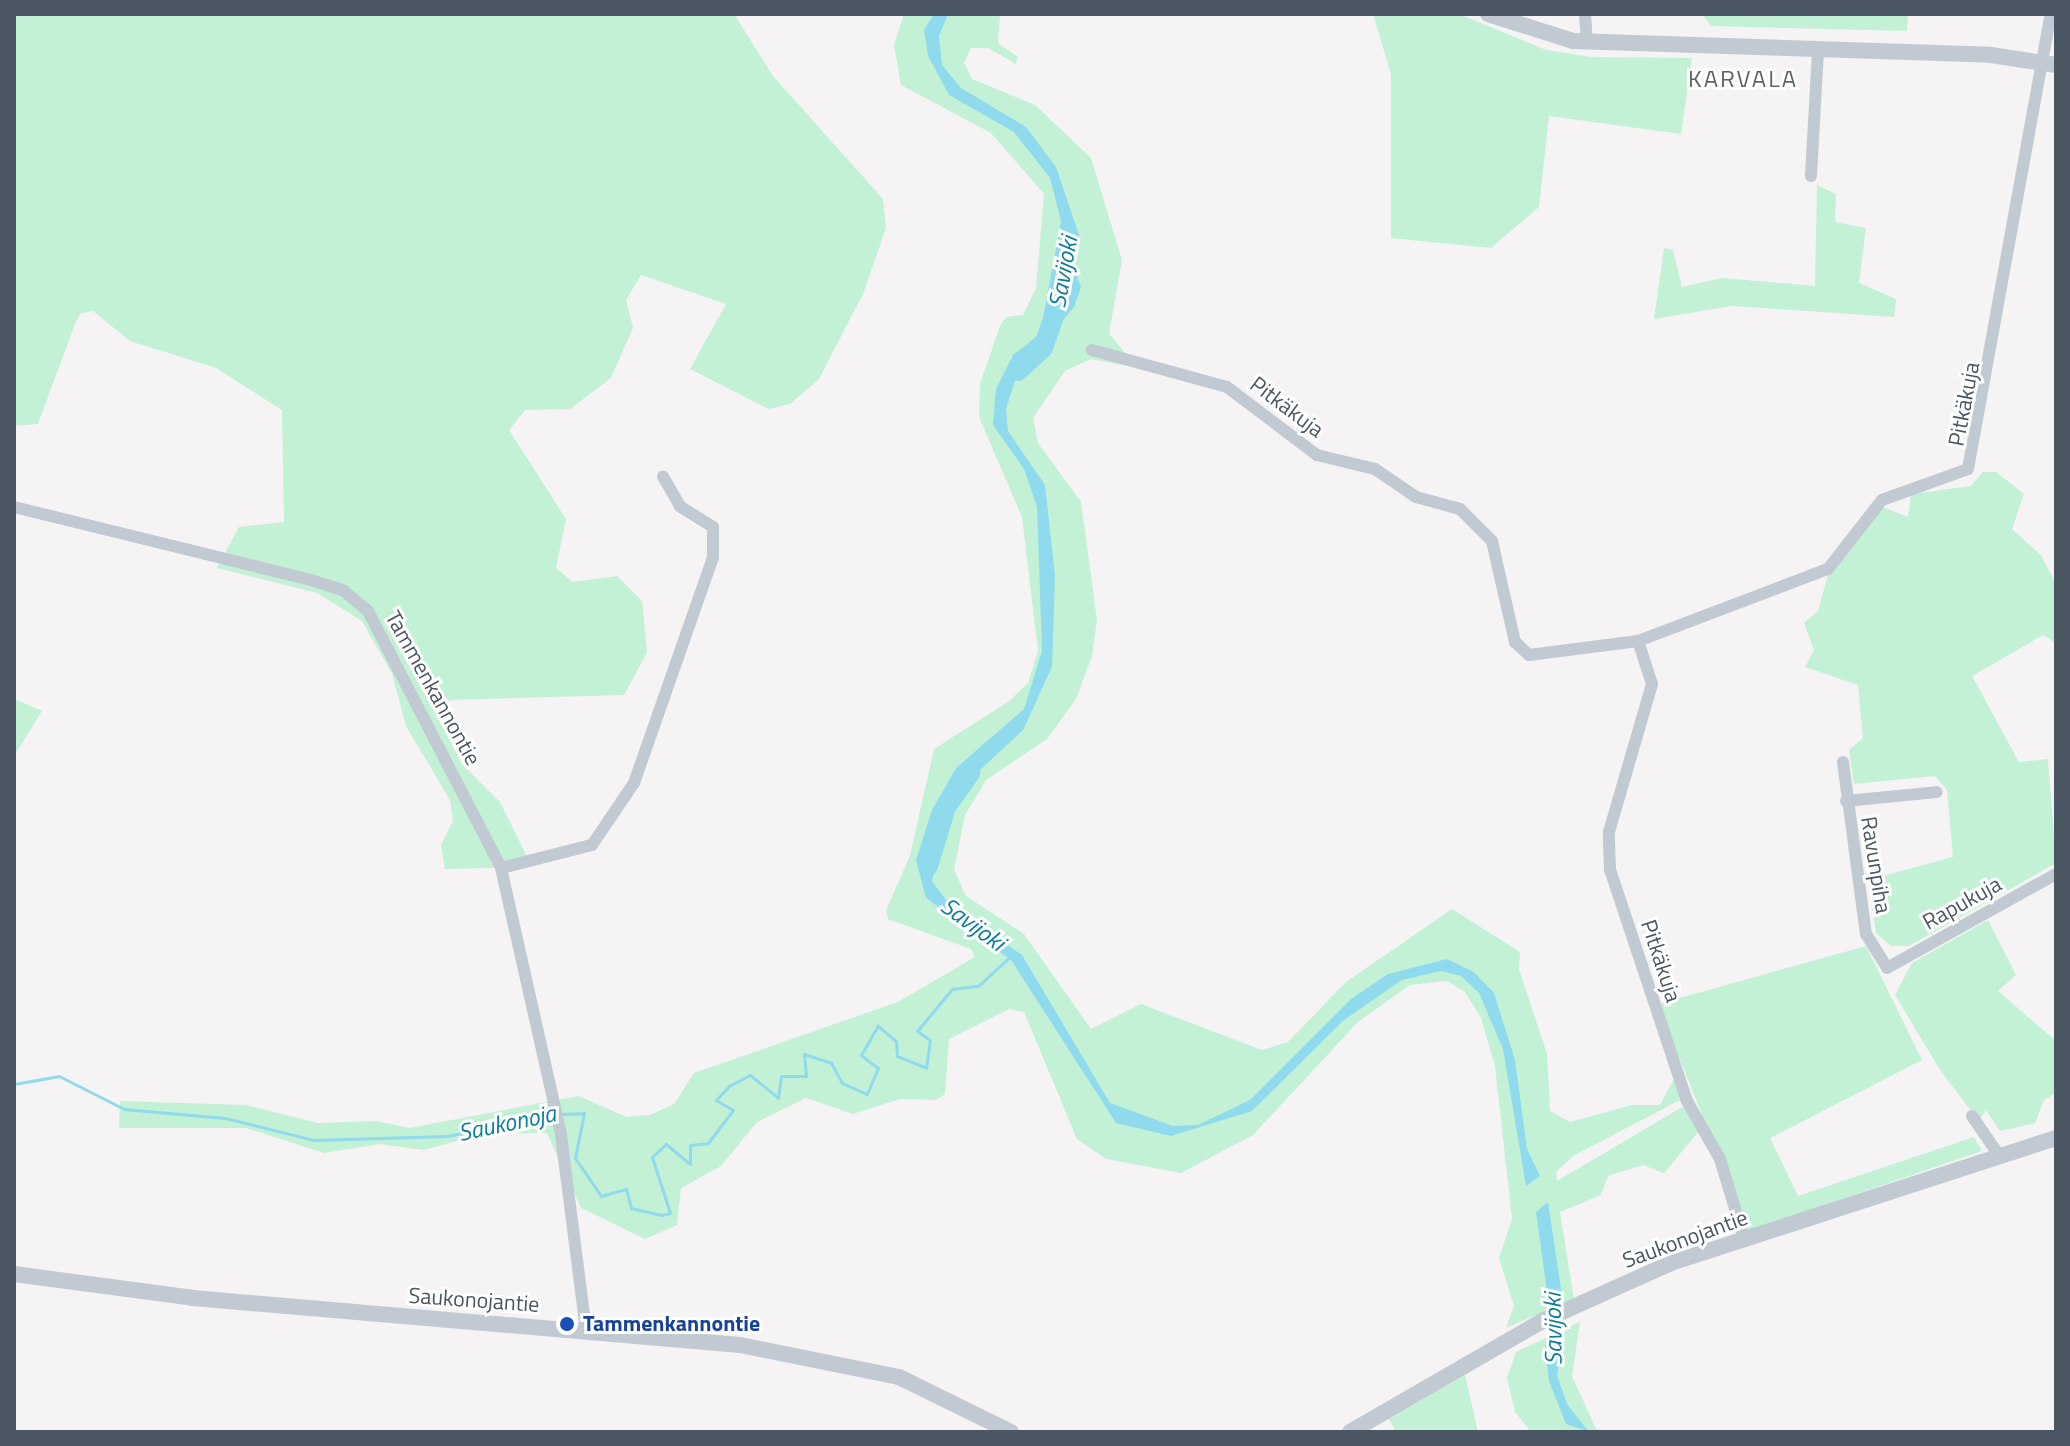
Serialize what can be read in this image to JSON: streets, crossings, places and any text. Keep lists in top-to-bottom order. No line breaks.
{"streets":{"street":["Pitkäkuja","Tammenkannontie","Ravunpiha","Rapukuja","Saukonojantie"]},"crossings":[["Pitkäkuja","Saukonojantie"],["Tammenkannontie","Saukonojantie"],["Ravunpiha","Rapukuja"]],"districts":["KARVALA"],"water":["Savijoki","Saukonoja"],"places":["Tammenkannontie"]}
